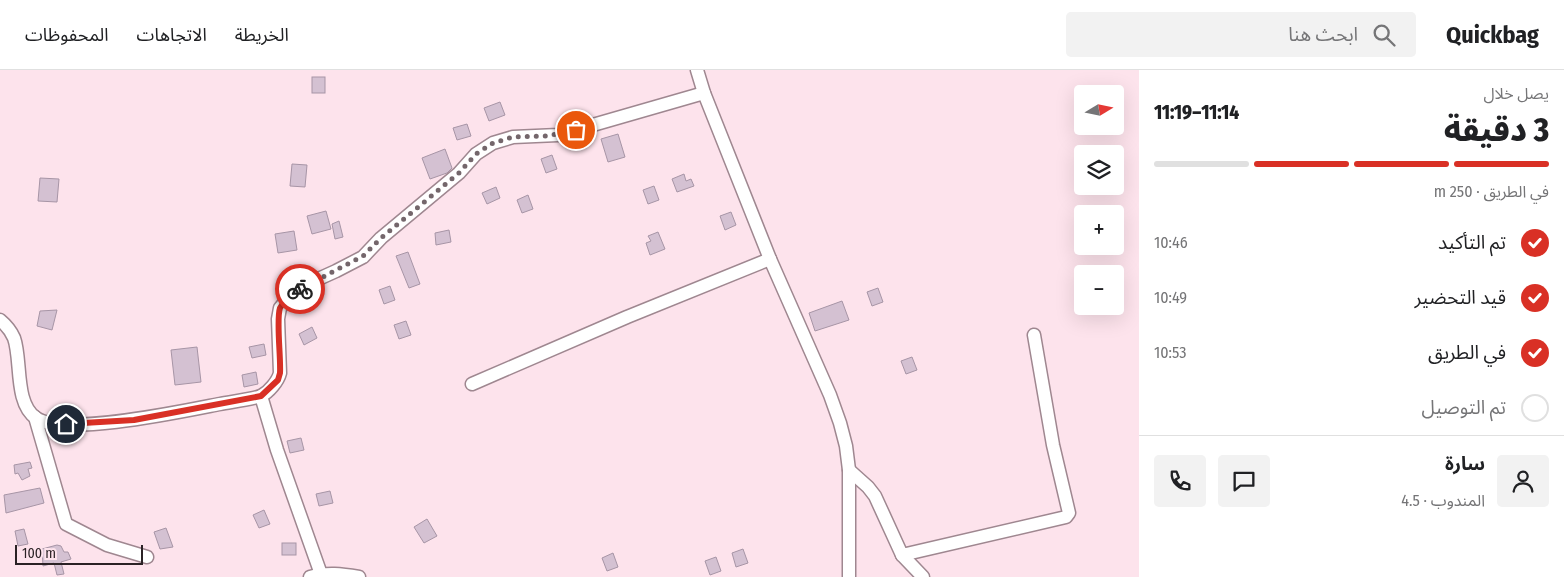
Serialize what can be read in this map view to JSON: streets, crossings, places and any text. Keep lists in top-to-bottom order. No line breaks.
{"scale_bar":"100 m","north":"right","page":{"header":"Quickbag","search":"ابحث هنا","nav":["الخريطة","الاتجاهات","المحفوظات"],"heading":["3 دقيقة","يصل خلال","11:14–11:19"],"panel":["سارة","المندوب · 4.5"],"map_buttons":["+","−"],"bar":"في الطريق · 250 m","list":[["تم التأكيد","10:46"],["قيد التحضير","10:49"],["في الطريق","10:53"],"تم التوصيل"],"scale":"100 m"}}
